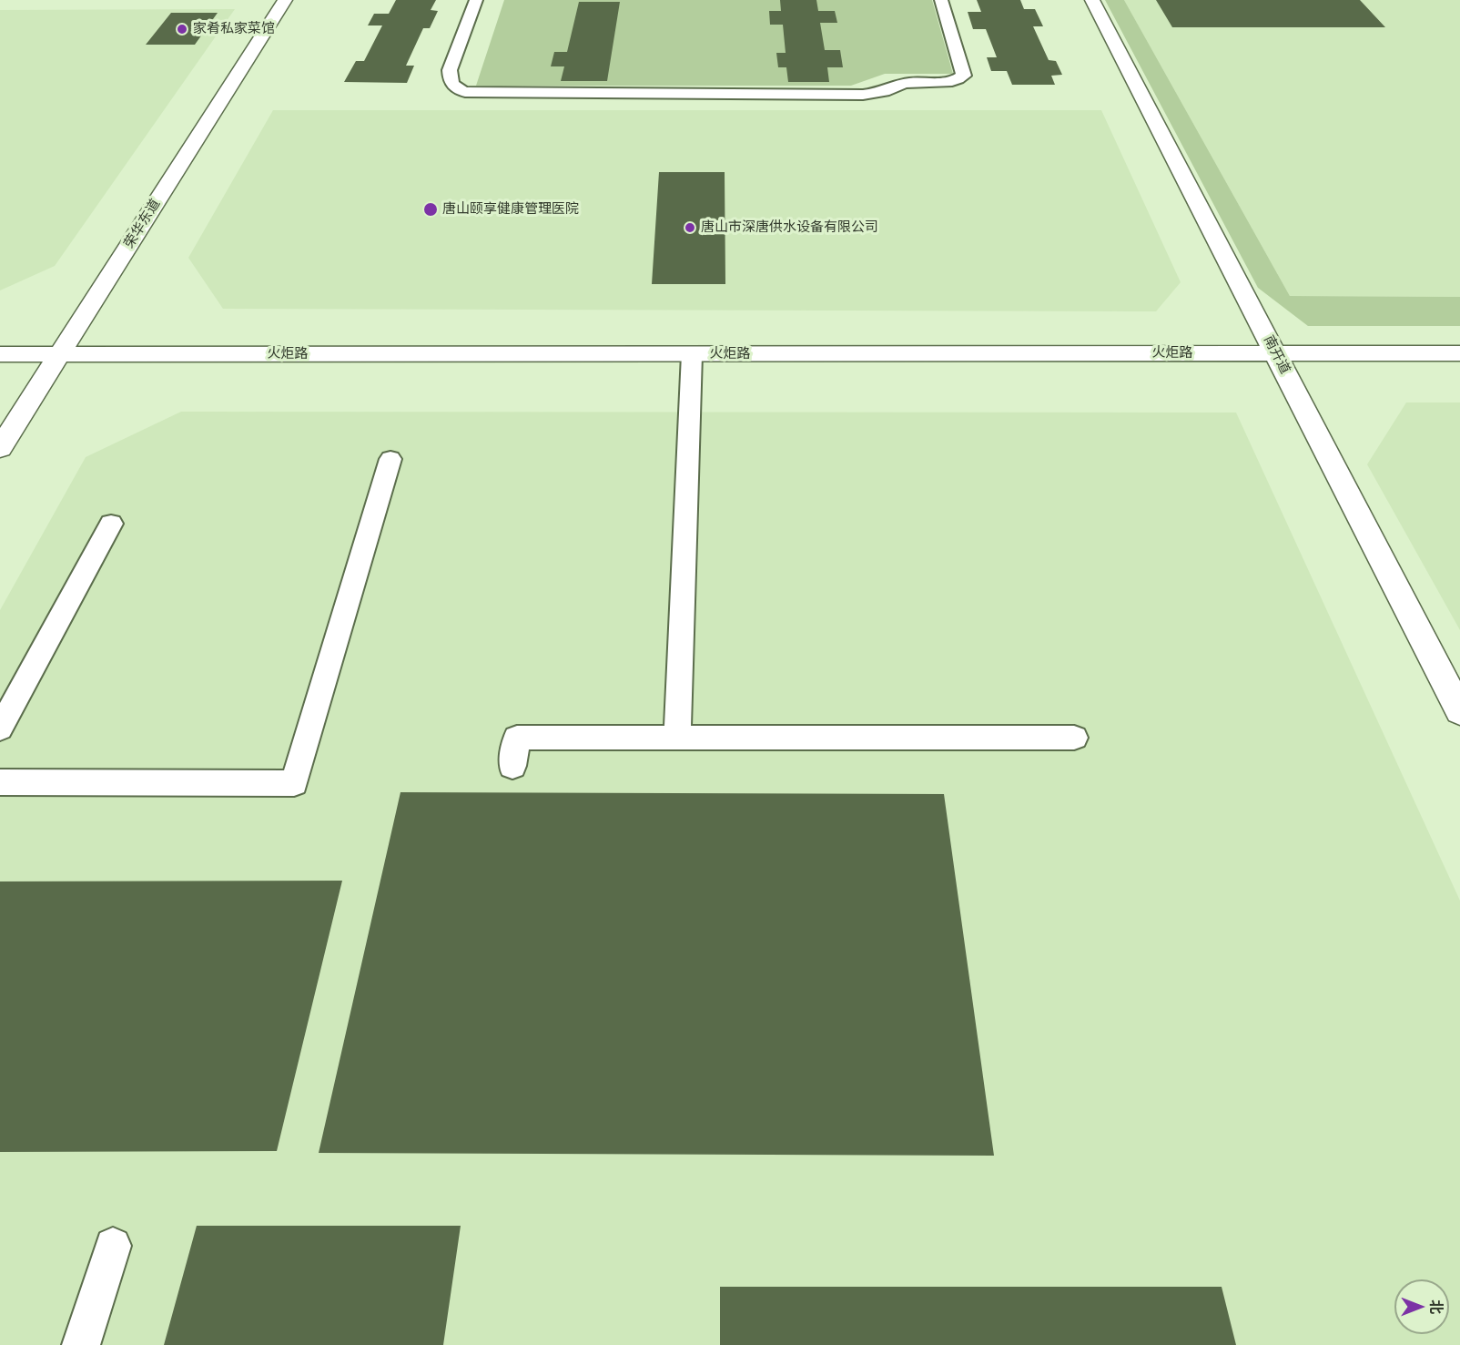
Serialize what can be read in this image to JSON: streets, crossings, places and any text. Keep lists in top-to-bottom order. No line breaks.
{"streets":{"street":["荣华东道","火炬路","南开道"]},"crossings":[["荣华东道","火炬路"],["火炬路","南开道"]],"places":["家肴私家菜馆","唐山颐享健康管理医院","唐山市深唐供水设备有限公司"],"north":"right"}
